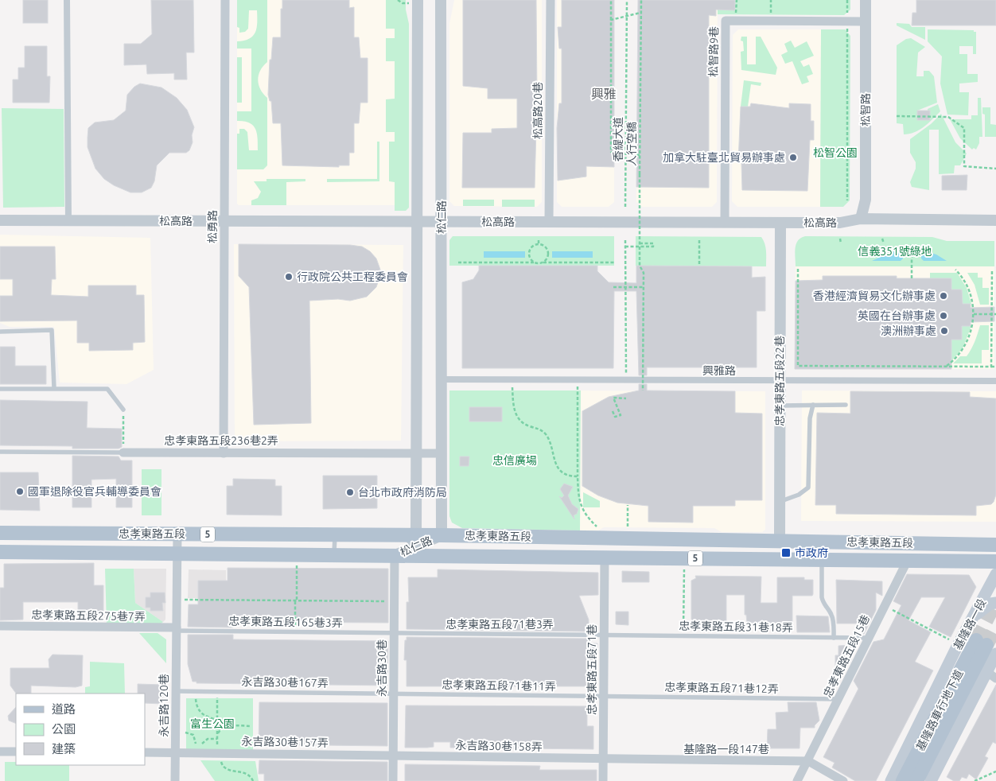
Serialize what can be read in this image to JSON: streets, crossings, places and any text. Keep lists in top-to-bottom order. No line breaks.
{"streets":{"main road":["忠孝東路五段","5","基隆路一段","基隆路車行地下道"],"street":["松智路9巷","松智路","松高路20巷","松仁路","松高路","松勇路","興雅路","忠孝東路五段22巷","忠孝東路五段236巷2弄","忠孝東路五段275巷7弄","忠孝東路五段15巷","永吉路30巷","忠孝東路五段71巷","永吉路120巷","永吉路30巷157弄","永吉路30巷158弄","基隆路一段147巷"],"lane":["忠孝東路五段165巷3弄","忠孝東路五段71巷3弄","忠孝東路五段31巷18弄","永吉路30巷167弄","忠孝東路五段71巷11弄","忠孝東路五段71巷12弄"],"path":["香緹大道","人行空橋"]},"crossings":[["松智路9巷","松智路"],["松智路9巷","松高路"],["松智路","松高路"],["松高路20巷","松高路"],["松仁路","松高路"],["松仁路","興雅路"],["松仁路","忠孝東路五段236巷2弄"],["松仁路","忠孝東路五段"],["松仁路","永吉路30巷"],["松高路","松勇路"],["松高路","忠孝東路五段22巷"],["松勇路","忠孝東路五段236巷2弄"],["興雅路","忠孝東路五段22巷"],["忠孝東路五段22巷","忠孝東路五段"],["忠孝東路五段","忠孝東路五段15巷"],["忠孝東路五段","永吉路30巷"],["忠孝東路五段","忠孝東路五段71巷"],["忠孝東路五段","永吉路120巷"],["忠孝東路五段275巷7弄","忠孝東路五段165巷3弄"],["忠孝東路五段275巷7弄","永吉路120巷"],["忠孝東路五段165巷3弄","忠孝東路五段71巷3弄"],["忠孝東路五段165巷3弄","永吉路30巷"],["忠孝東路五段165巷3弄","永吉路120巷"],["忠孝東路五段71巷3弄","忠孝東路五段31巷18弄"],["忠孝東路五段71巷3弄","永吉路30巷"],["忠孝東路五段71巷3弄","忠孝東路五段71巷"],["忠孝東路五段31巷18弄","忠孝東路五段15巷"],["忠孝東路五段31巷18弄","忠孝東路五段71巷"],["忠孝東路五段15巷","忠孝東路五段71巷12弄"],["忠孝東路五段15巷","基隆路一段147巷"],["永吉路30巷","永吉路30巷167弄"],["永吉路30巷","忠孝東路五段71巷11弄"],["永吉路30巷","永吉路30巷157弄"],["永吉路30巷","永吉路30巷158弄"],["忠孝東路五段71巷","忠孝東路五段71巷11弄"],["忠孝東路五段71巷","忠孝東路五段71巷12弄"],["忠孝東路五段71巷","永吉路30巷158弄"],["忠孝東路五段71巷","基隆路一段147巷"],["永吉路30巷167弄","忠孝東路五段71巷11弄"],["永吉路30巷167弄","永吉路120巷"],["忠孝東路五段71巷11弄","忠孝東路五段71巷12弄"],["永吉路120巷","永吉路30巷157弄"],["永吉路30巷157弄","永吉路30巷158弄"],["永吉路30巷158弄","基隆路一段147巷"]],"districts":["興雅"],"parks":["松智公園","信義351號綠地","忠信廣場","富生公園"],"places":{"other":["加拿大駐臺北貿易辦事處","行政院公共工程委員會","香港經濟貿易文化辦事處","英國在台辦事處","澳洲辦事處","國軍退除役官兵輔導委員會","台北市政府消防局"],"transit":["市政府"]},"legend":["道路","公園","建築"]}
